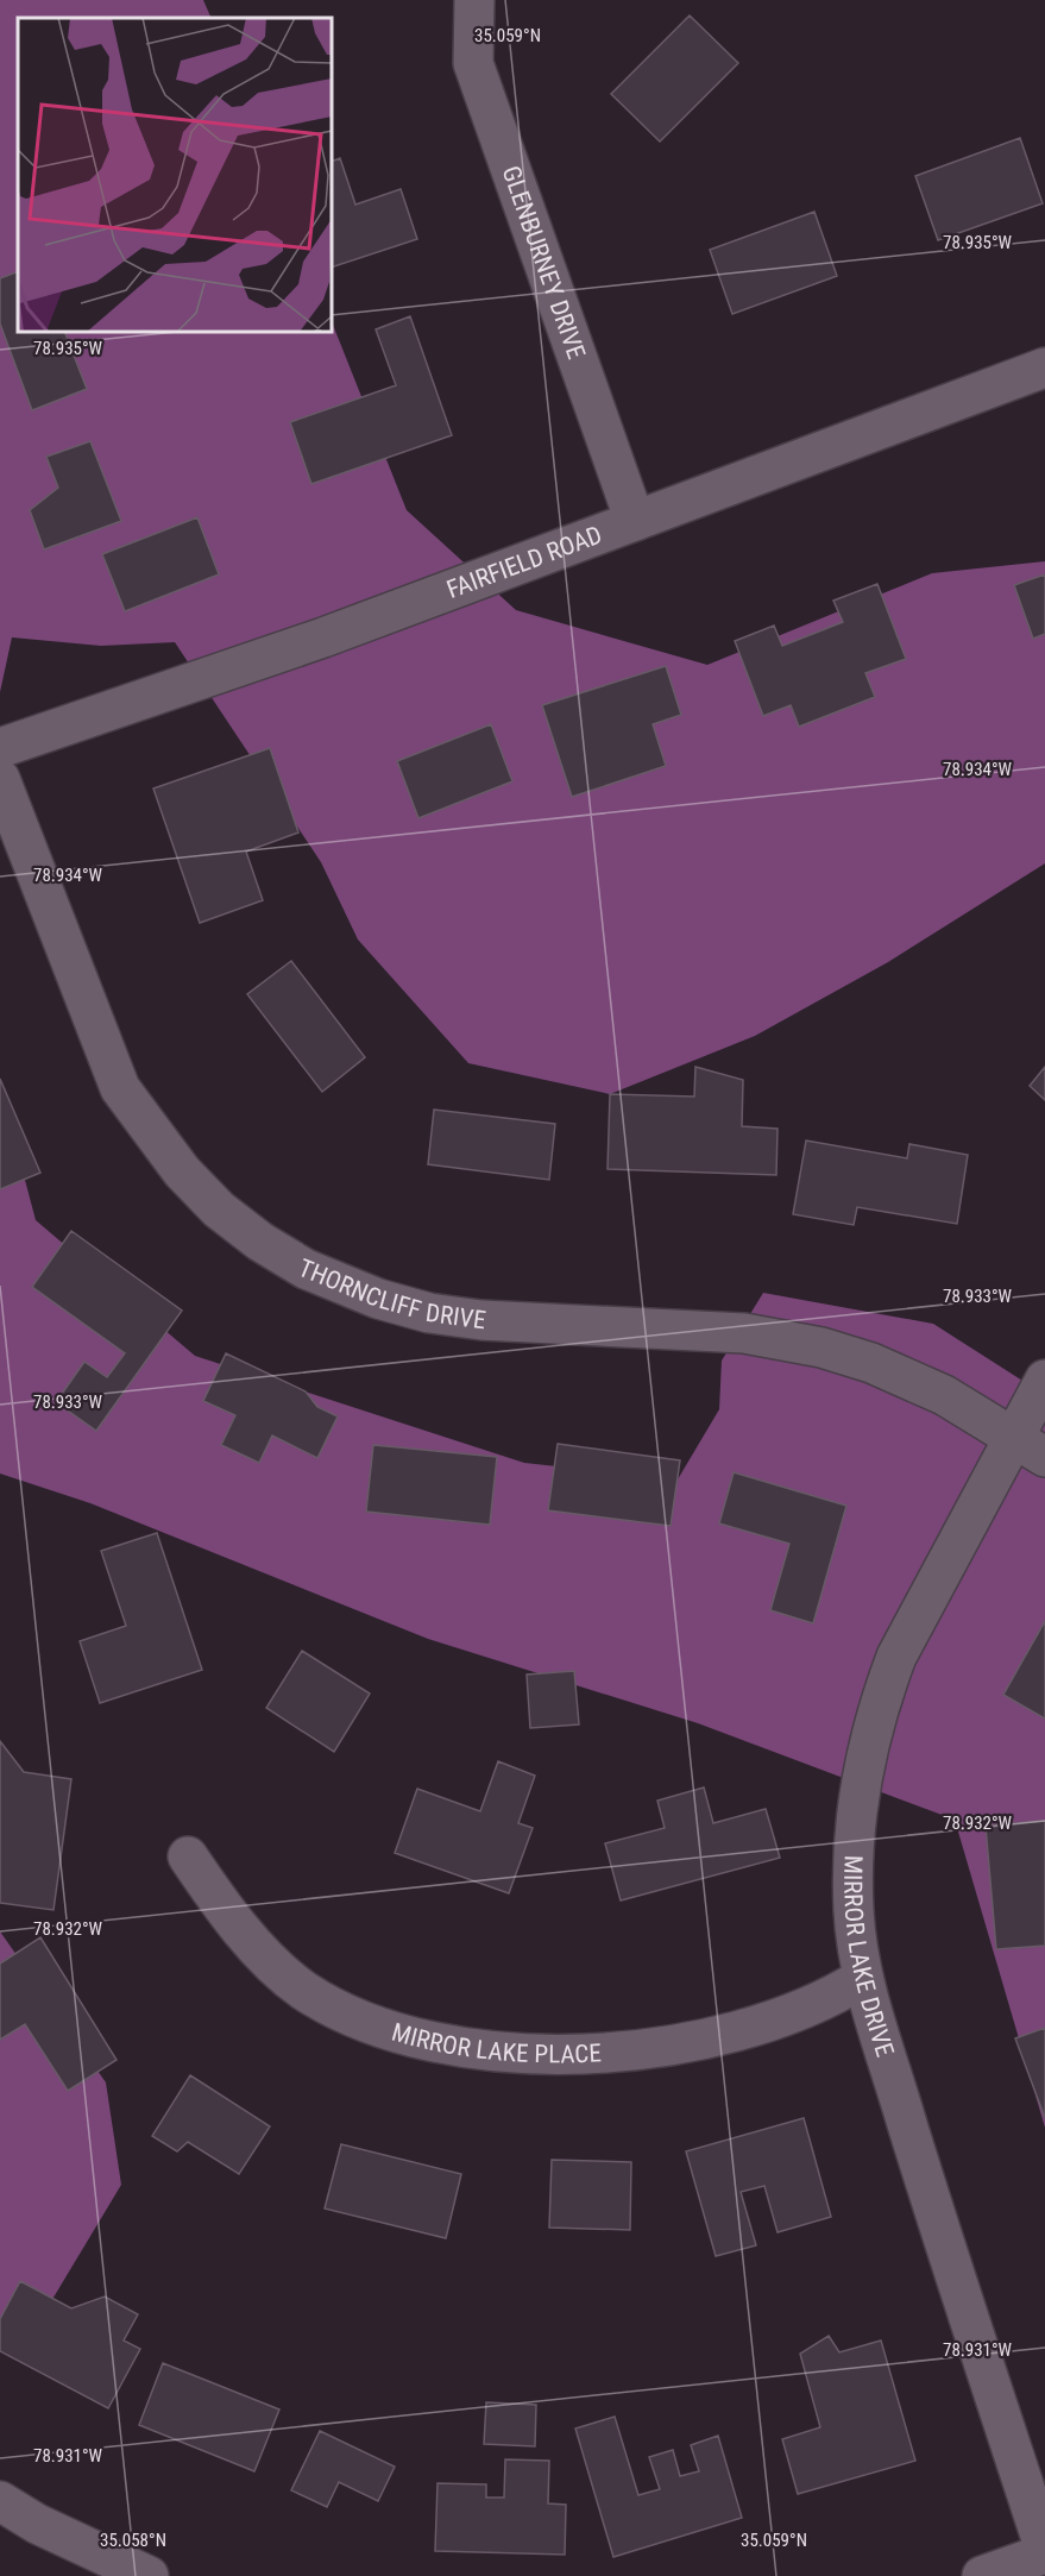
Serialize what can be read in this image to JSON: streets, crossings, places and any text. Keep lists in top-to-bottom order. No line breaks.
{"streets":{"street":["GLENBURNEY DRIVE","FAIRFIELD ROAD","THORNCLIFF DRIVE","MIRROR LAKE DRIVE","MIRROR LAKE PLACE"]},"crossings":[["GLENBURNEY DRIVE","FAIRFIELD ROAD"],["THORNCLIFF DRIVE","MIRROR LAKE DRIVE"],["MIRROR LAKE DRIVE","MIRROR LAKE PLACE"]],"coordinates":["35.059°N","78.935°W","78.934°W","78.933°W","78.932°W","78.931°W","35.058°N"]}
